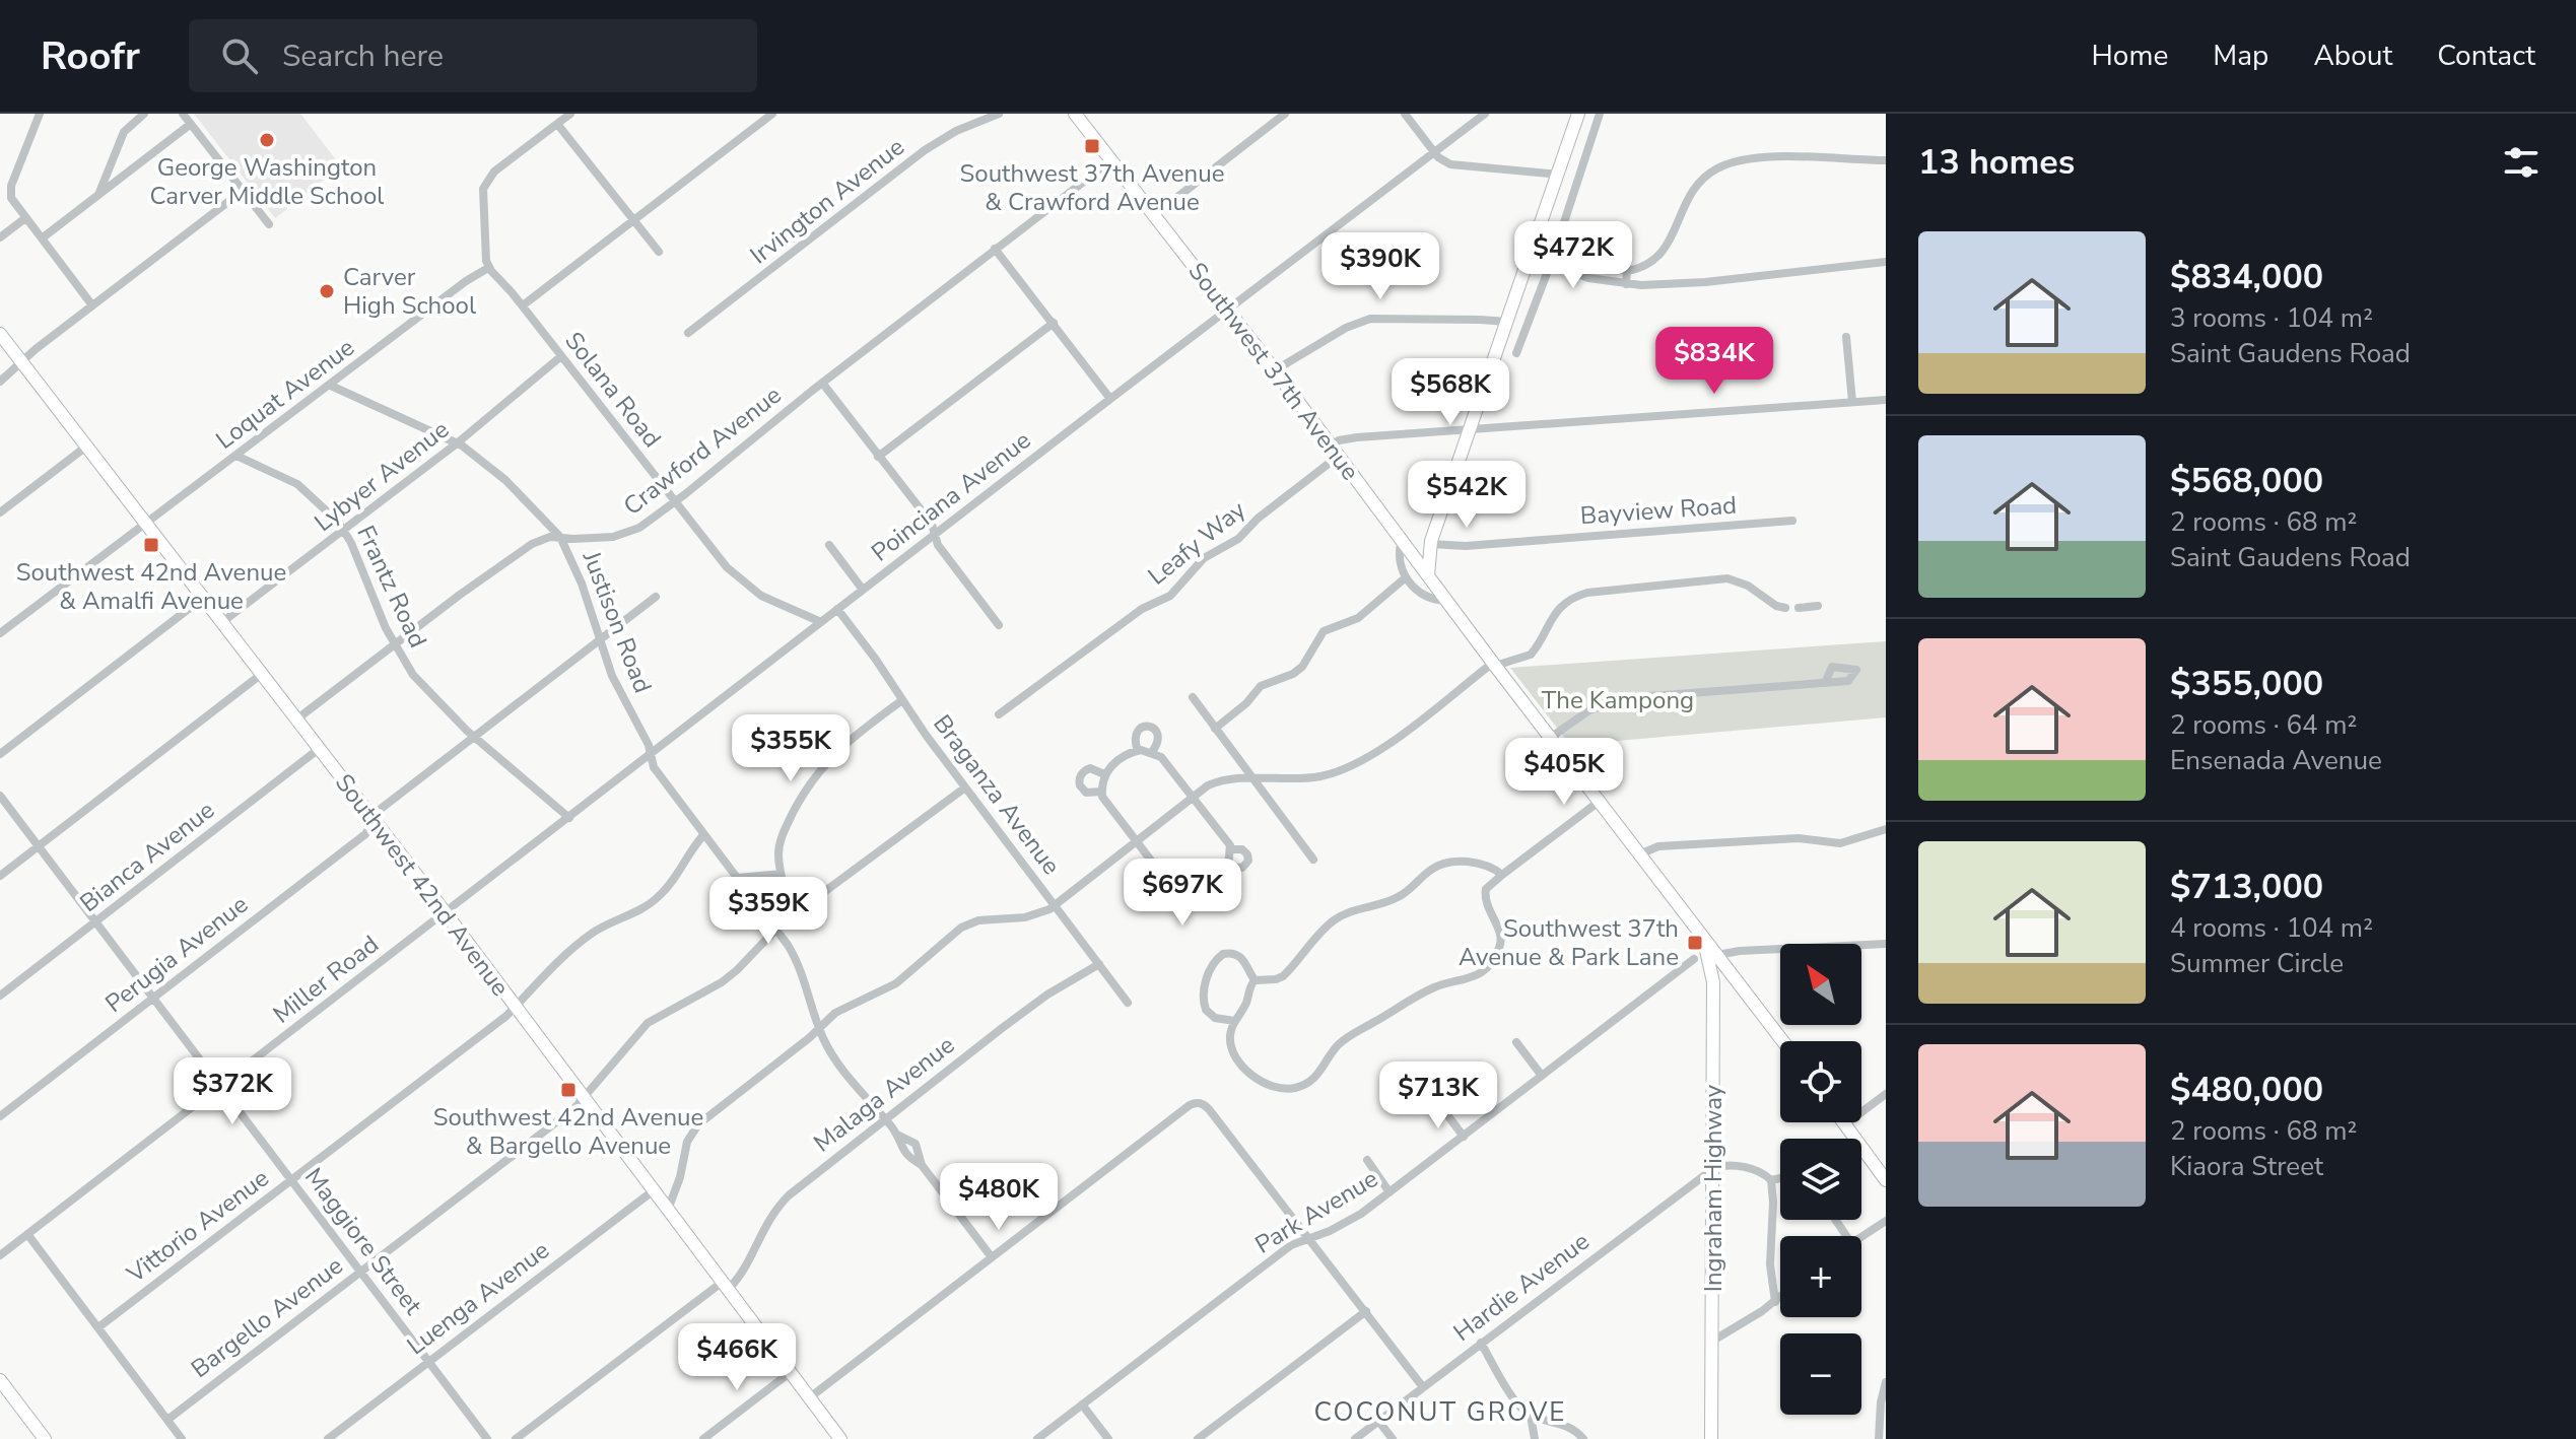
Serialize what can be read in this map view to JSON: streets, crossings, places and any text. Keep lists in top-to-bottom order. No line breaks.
{"streets":{"main road":["Southwest 37th Avenue","Southwest 42nd Avenue","Ingraham Highway"],"street":["Irvington Avenue","Solana Road","Loquat Avenue","Crawford Avenue","Lybyer Avenue","Poinciana Avenue","Bayview Road","Leafy Way","Frantz Road","Justison Road","Braganza Avenue","Bianca Avenue","Perugia Avenue","Miller Road","Malaga Avenue","Park Avenue","Vittorio Avenue","Maggiore Street","Hardie Avenue","Luenga Avenue","Bargello Avenue"]},"crossings":[["Southwest 37th Avenue","Crawford Avenue"],["Southwest 37th Avenue","Poinciana Avenue"],["Southwest 37th Avenue","Leafy Way"],["Southwest 37th Avenue","Ingraham Highway"],["Solana Road","Loquat Avenue"],["Solana Road","Crawford Avenue"],["Solana Road","Lybyer Avenue"],["Solana Road","Poinciana Avenue"],["Loquat Avenue","Frantz Road"],["Loquat Avenue","Justison Road"],["Loquat Avenue","Southwest 42nd Avenue"],["Crawford Avenue","Frantz Road"],["Crawford Avenue","Justison Road"],["Crawford Avenue","Southwest 42nd Avenue"],["Lybyer Avenue","Frantz Road"],["Lybyer Avenue","Justison Road"],["Lybyer Avenue","Southwest 42nd Avenue"],["Poinciana Avenue","Frantz Road"],["Poinciana Avenue","Justison Road"],["Poinciana Avenue","Braganza Avenue"],["Poinciana Avenue","Southwest 42nd Avenue"],["Poinciana Avenue","Miller Road"],["Frantz Road","Perugia Avenue"],["Justison Road","Perugia Avenue"],["Justison Road","Malaga Avenue"],["Justison Road","Vittorio Avenue"],["Justison Road","Bargello Avenue"],["Braganza Avenue","Malaga Avenue"],["Braganza Avenue","Bargello Avenue"],["Bianca Avenue","Southwest 42nd Avenue"],["Bianca Avenue","Maggiore Street"],["Southwest 42nd Avenue","Perugia Avenue"],["Southwest 42nd Avenue","Miller Road"],["Southwest 42nd Avenue","Malaga Avenue"],["Southwest 42nd Avenue","Vittorio Avenue"],["Southwest 42nd Avenue","Luenga Avenue"],["Southwest 42nd Avenue","Bargello Avenue"],["Perugia Avenue","Maggiore Street"],["Miller Road","Maggiore Street"],["Ingraham Highway","Hardie Avenue"],["Vittorio Avenue","Maggiore Street"],["Maggiore Street","Luenga Avenue"],["Maggiore Street","Bargello Avenue"]],"districts":["COCONUT GROVE"],"parks":["The Kampong"],"places":{"other":["George Washington Carver Middle School","Carver High School"],"transit":["Southwest 37th Avenue & Crawford Avenue","Southwest 42nd Avenue & Amalfi Avenue","Southwest 37th Avenue & Park Lane","Southwest 42nd Avenue & Bargello Avenue"]},"north":"top left","page":{"header":"Roofr","search":"Search here","nav":["Home","Map","About","Contact"],"heading":"13 homes","list":[{"name":"$834,000","note":"3 rooms · 104 m² · Saint Gaudens Road"},{"name":"$568,000","note":"2 rooms · 68 m² · Saint Gaudens Road"},{"name":"$355,000","note":"2 rooms · 64 m² · Ensenada Avenue"},{"name":"$713,000","note":"4 rooms · 104 m² · Summer Circle"},{"name":"$480,000","note":"2 rooms · 68 m² · Kiaora Street"}],"price":["$472K","$390K","$834K","$568K","$542K","$355K","$405K","$697K","$359K","$372K","$713K","$480K","$466K"],"map_buttons":["+","−"]}}
